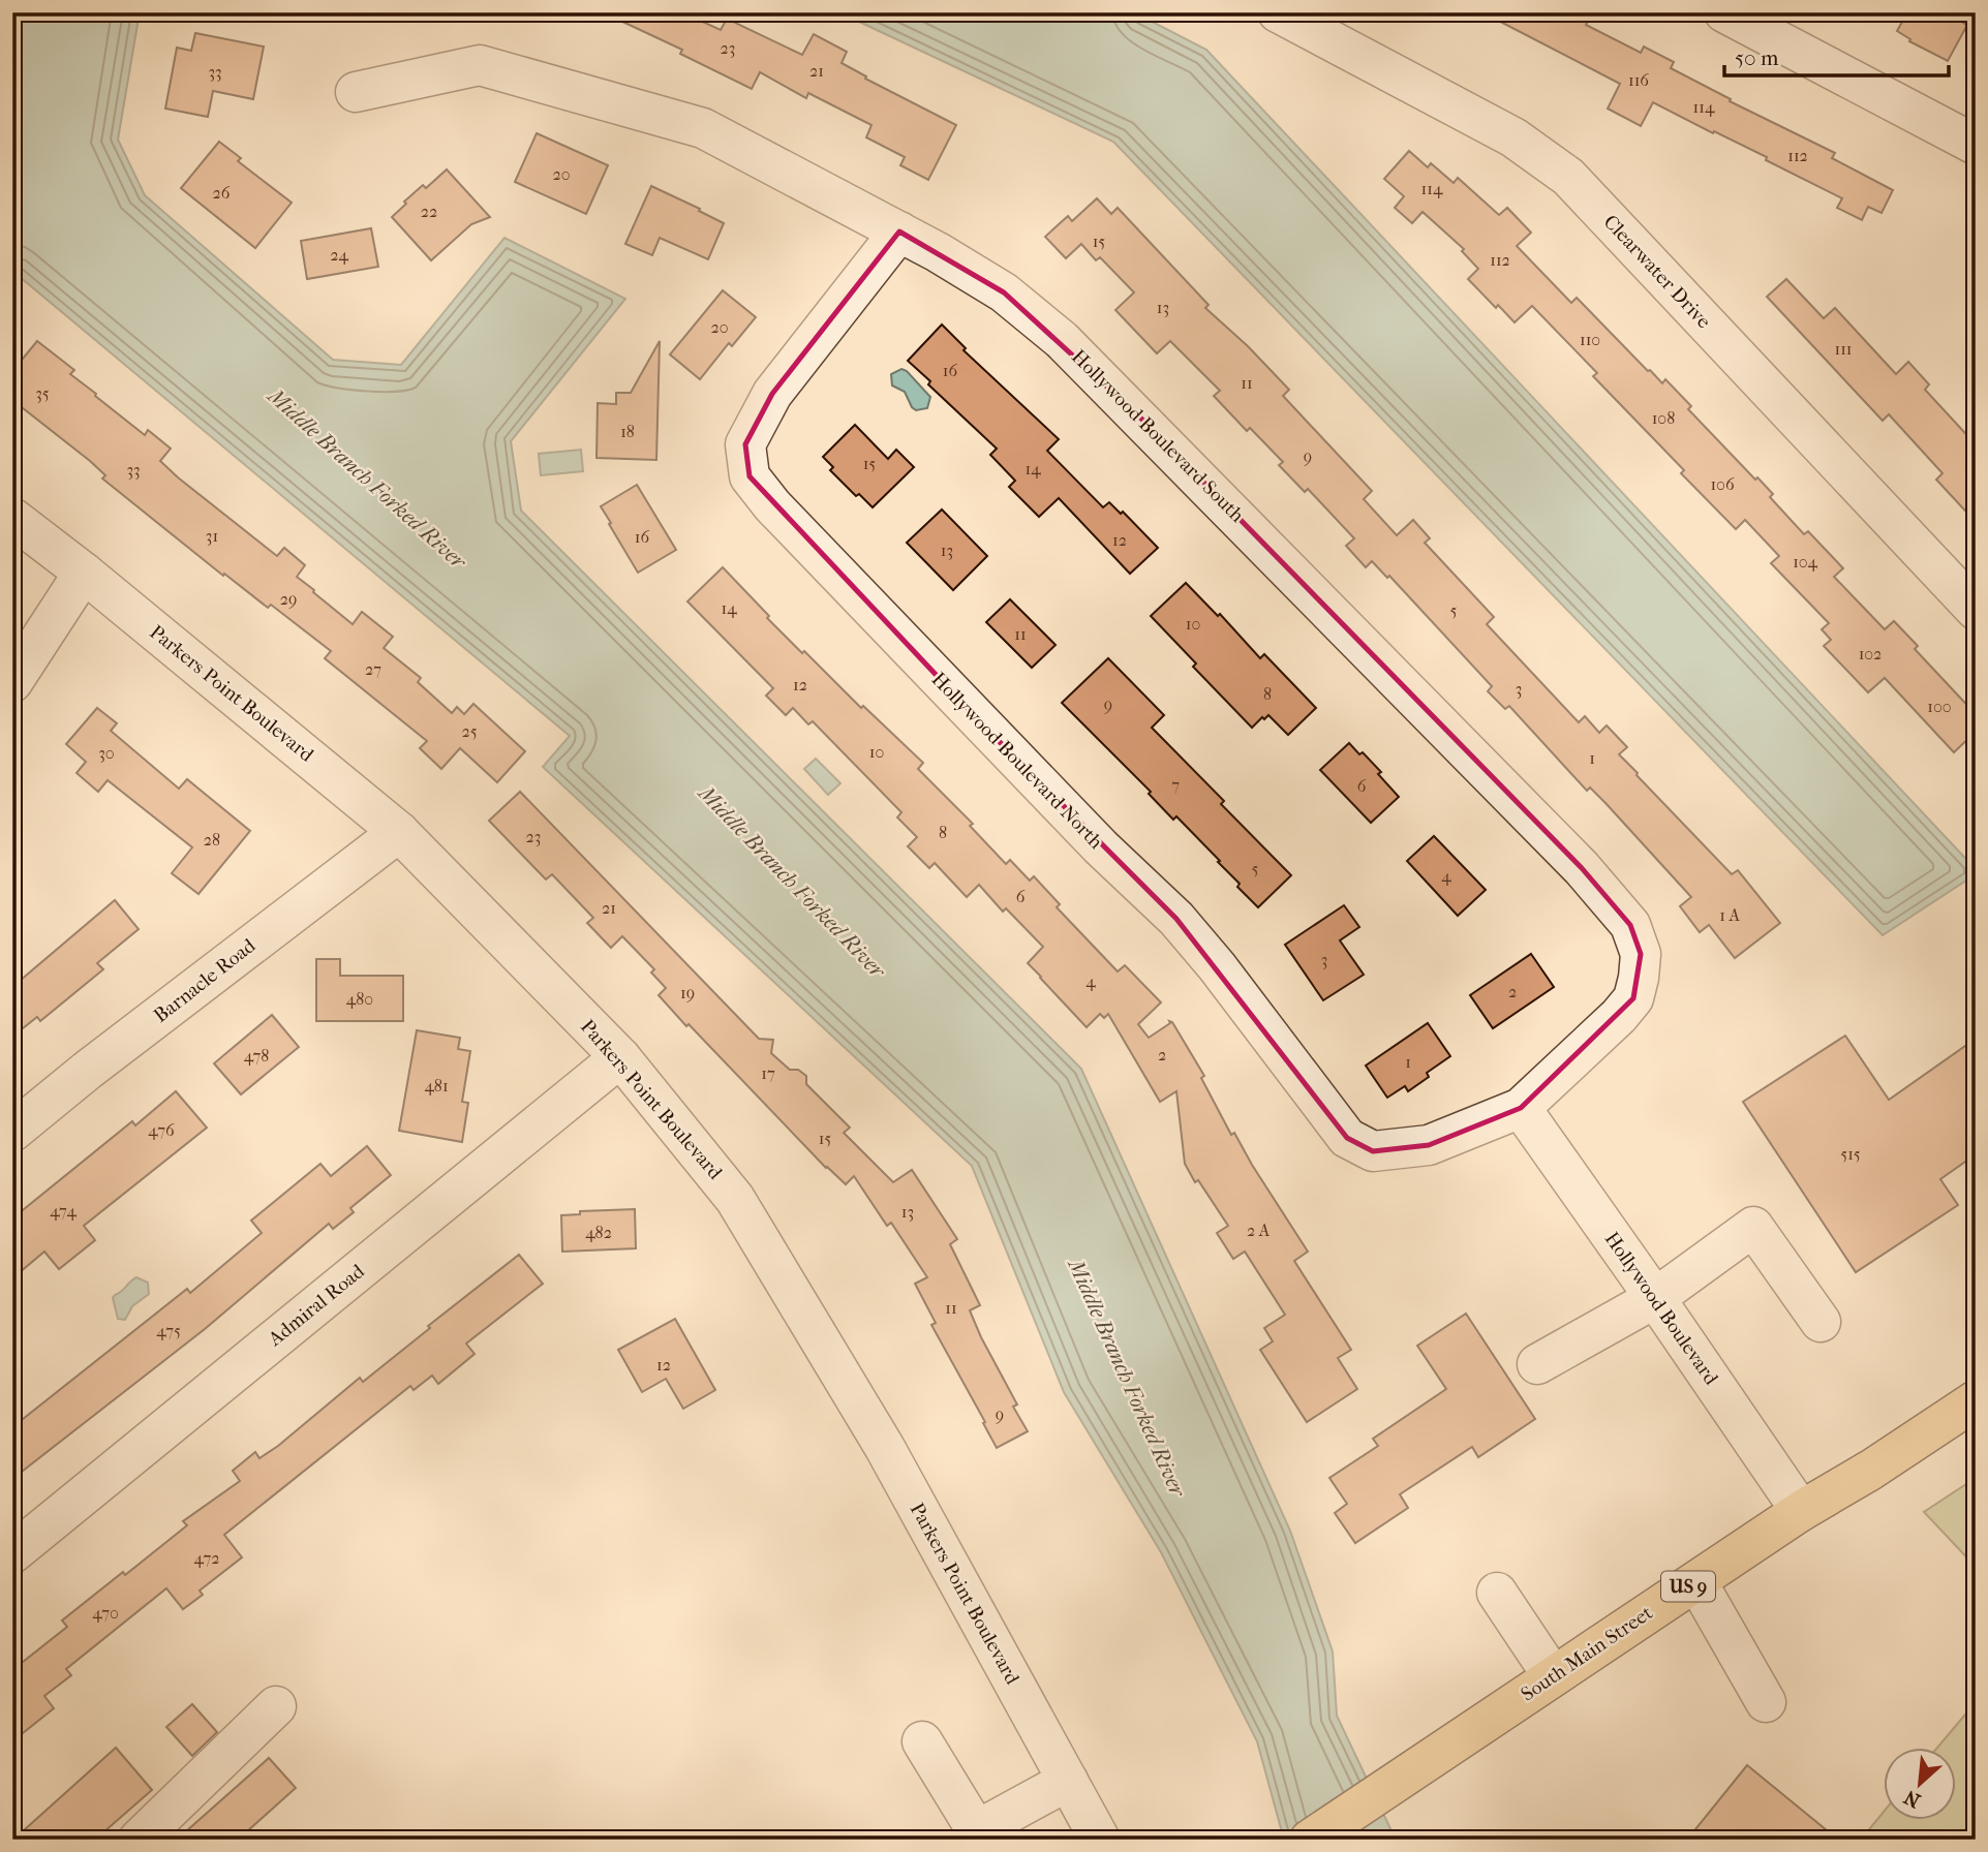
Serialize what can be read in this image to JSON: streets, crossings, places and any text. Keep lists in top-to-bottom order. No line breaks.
{"streets":{"highway":["US 9","South Main Street"],"street":["Clearwater Drive","Hollywood Boulevard South","Parkers Point Boulevard","Hollywood Boulevard North","Barnacle Road","Admiral Road","Hollywood Boulevard"]},"crossings":[["Hollywood Boulevard South","Hollywood Boulevard North"],["Hollywood Boulevard South","Hollywood Boulevard"],["Parkers Point Boulevard","Barnacle Road"],["Parkers Point Boulevard","Admiral Road"],["Hollywood Boulevard North","Hollywood Boulevard"],["Hollywood Boulevard","South Main Street"]],"water":["Middle Branch Forked River"],"house_numbers":["23","21","33","116","114","112","20","114","26","22","15","24","112","13","20","110","111","16","11","35","108","18","9","15","14","33","106","31","16","12","13","104","29","14","5","10","11","102","27","12","3","8","9","100","25","10","30","1","7","6","8","23","28","5","4","6","21","1 A","3","4","2","19","480","2","478","1","17","481","476","15","515","474","13","2 A","482","11","475","12","9","472","470"],"scale_bar":"50 m","north":"bottom left"}
